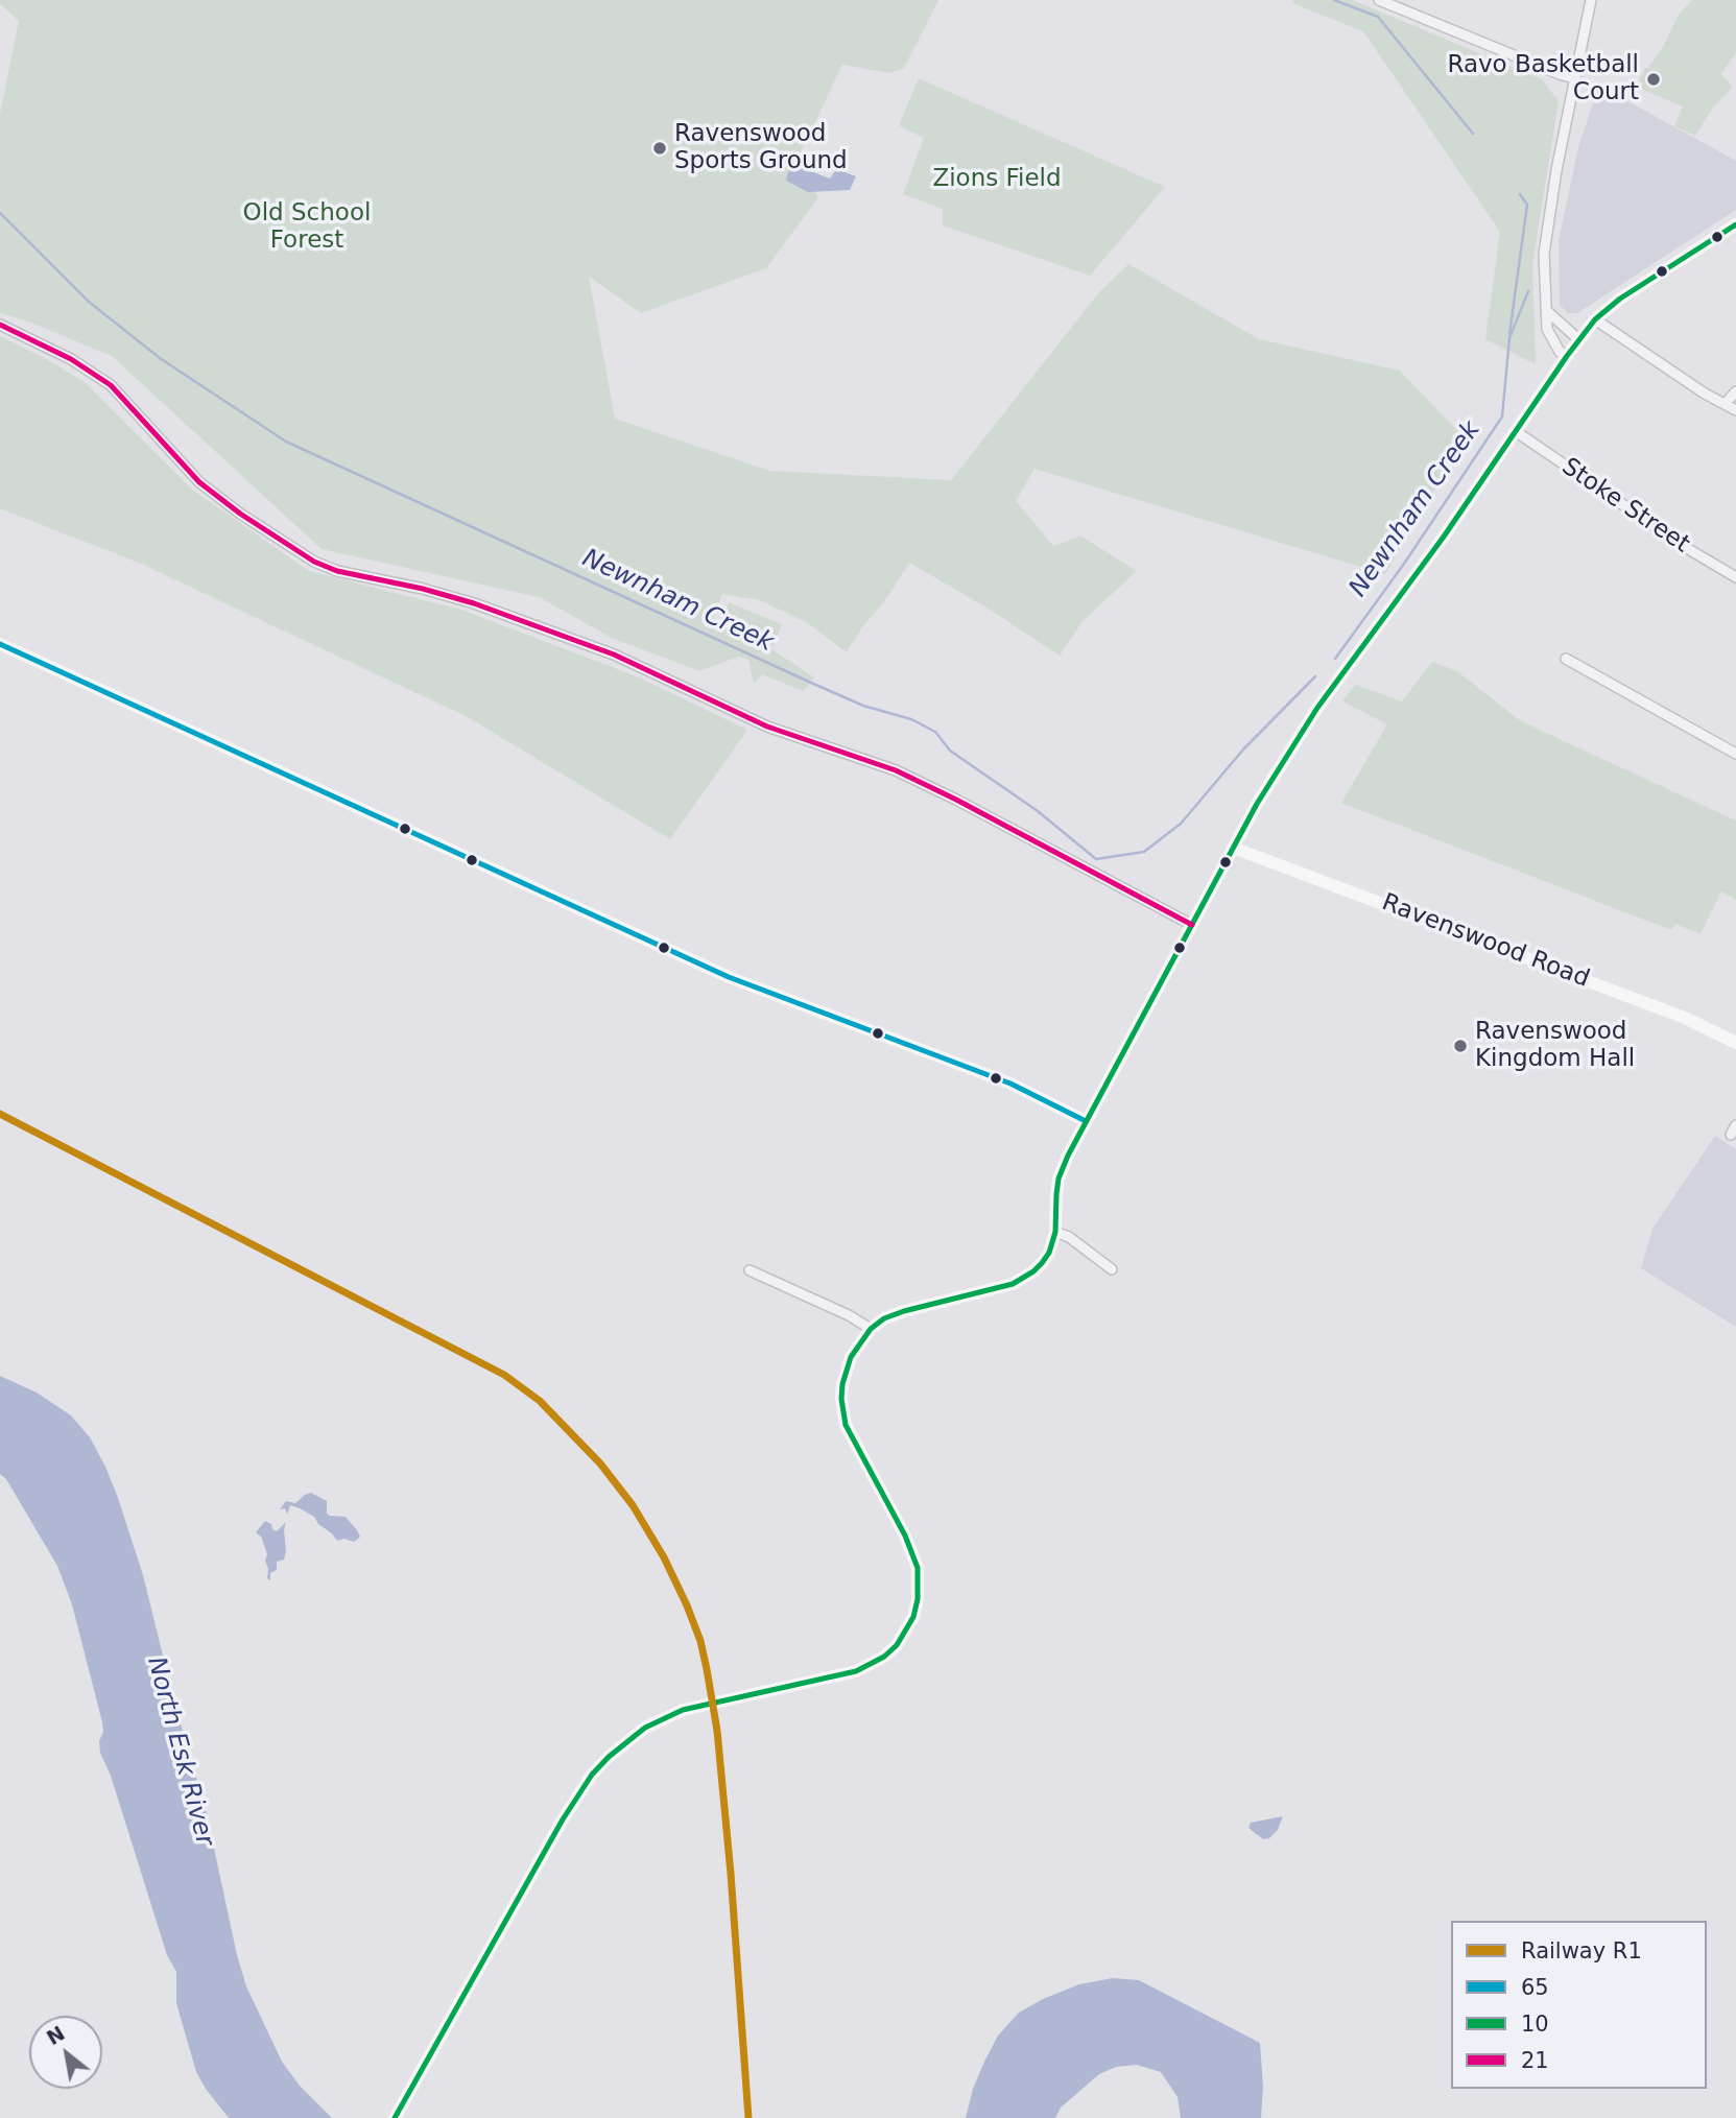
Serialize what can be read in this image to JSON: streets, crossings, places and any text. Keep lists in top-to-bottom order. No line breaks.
{"streets":{"street":["Stoke Street","Ravenswood Road"]},"water":["Newnham Creek","North Esk River"],"parks":["Zions Field","Old School Forest"],"places":["Ravo Basketball Court","Ravenswood Sports Ground","Ravenswood Kingdom Hall"],"lines":["transit line 10","transit line 21","transit line 65","rail line R1"],"legend":["Railway R1","65","10","21"],"north":"top left"}
